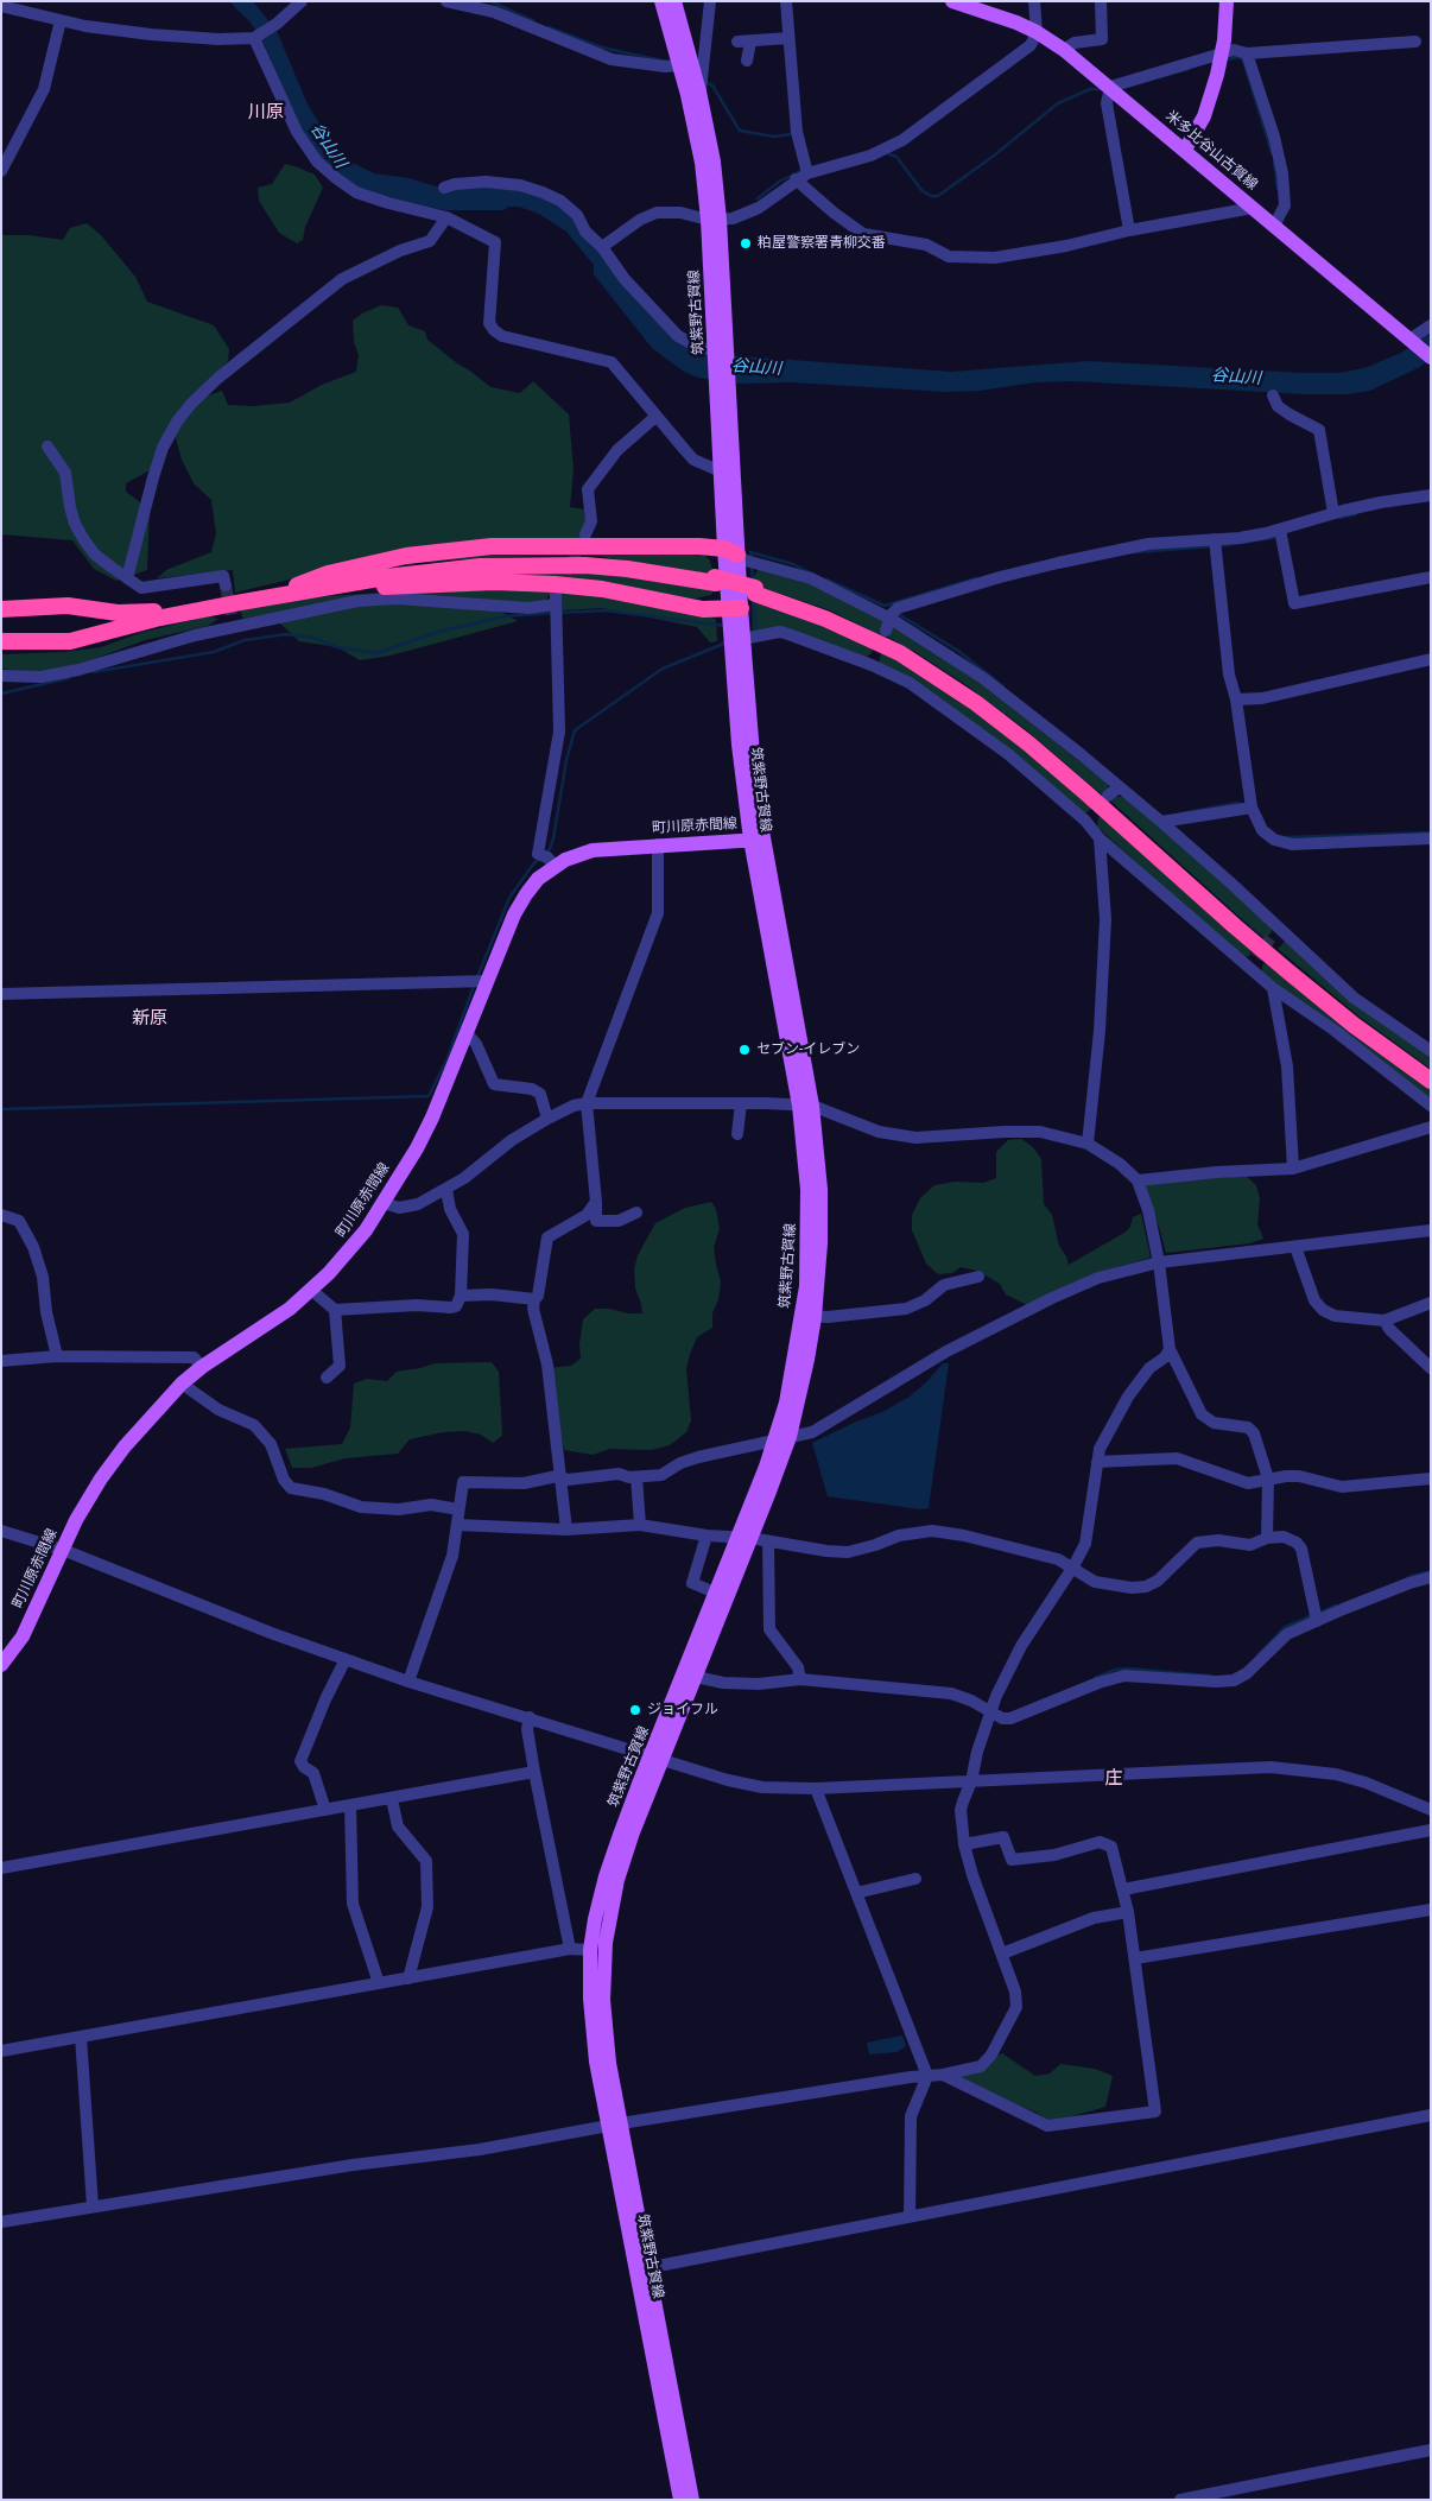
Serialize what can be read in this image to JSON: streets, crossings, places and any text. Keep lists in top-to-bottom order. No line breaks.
{"streets":{"main road":["米多比谷山古賀線","筑紫野古賀線","町川原赤間線"]},"crossings":[["筑紫野古賀線","町川原赤間線"]],"districts":["川原","新原","庄"],"water":["谷山川"],"places":["粕屋警察署青柳交番","セブン-イレブン","ジョイフル"]}
